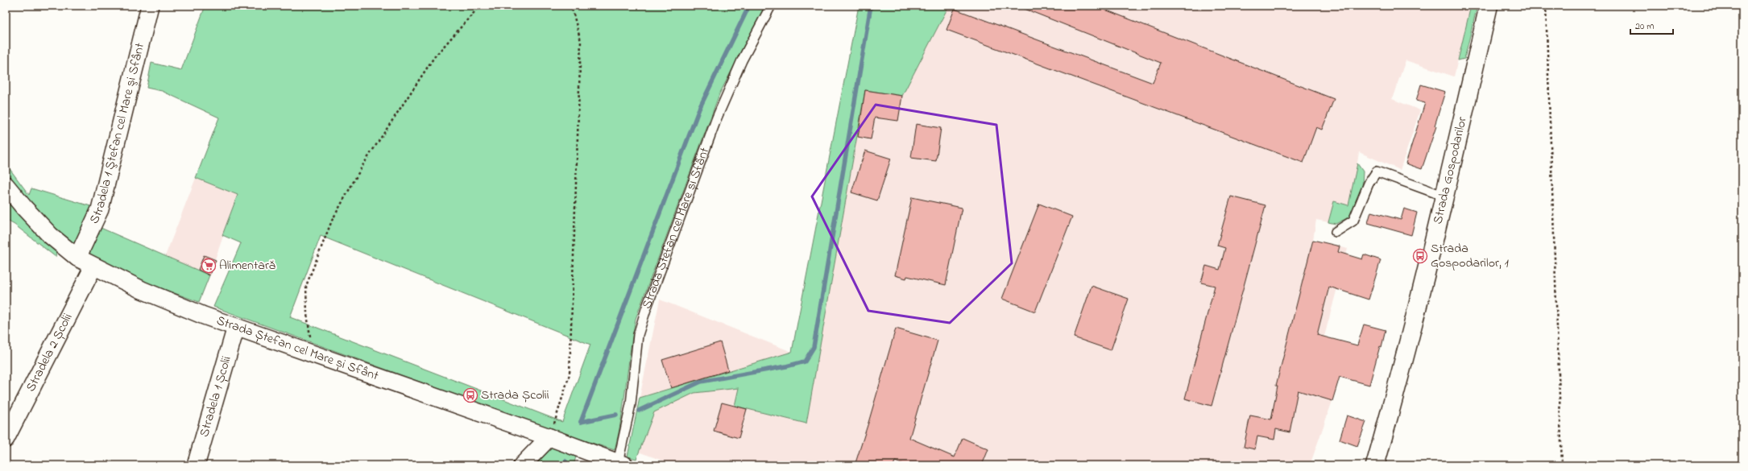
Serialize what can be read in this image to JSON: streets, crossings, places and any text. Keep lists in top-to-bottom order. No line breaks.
{"streets":{"street":["Stradela 1 Ştefan cel Mare şi Sfânt","Strada Gospodarilor","Strada Ștefan cel Mare și Sfânt","Stradela 2 Școlii","Stradela 1 Școlii"]},"crossings":[["Stradela 1 Ştefan cel Mare şi Sfânt","Strada Ștefan cel Mare și Sfânt"],["Strada Ștefan cel Mare și Sfânt","Stradela 2 Școlii"],["Strada Ștefan cel Mare și Sfânt","Stradela 1 Școlii"]],"places":{"bus stop":["Strada Gospodarilor, 1","Strada Școlii"],"supermarket":["Alimentară"]},"scale_bar":"20 m"}
